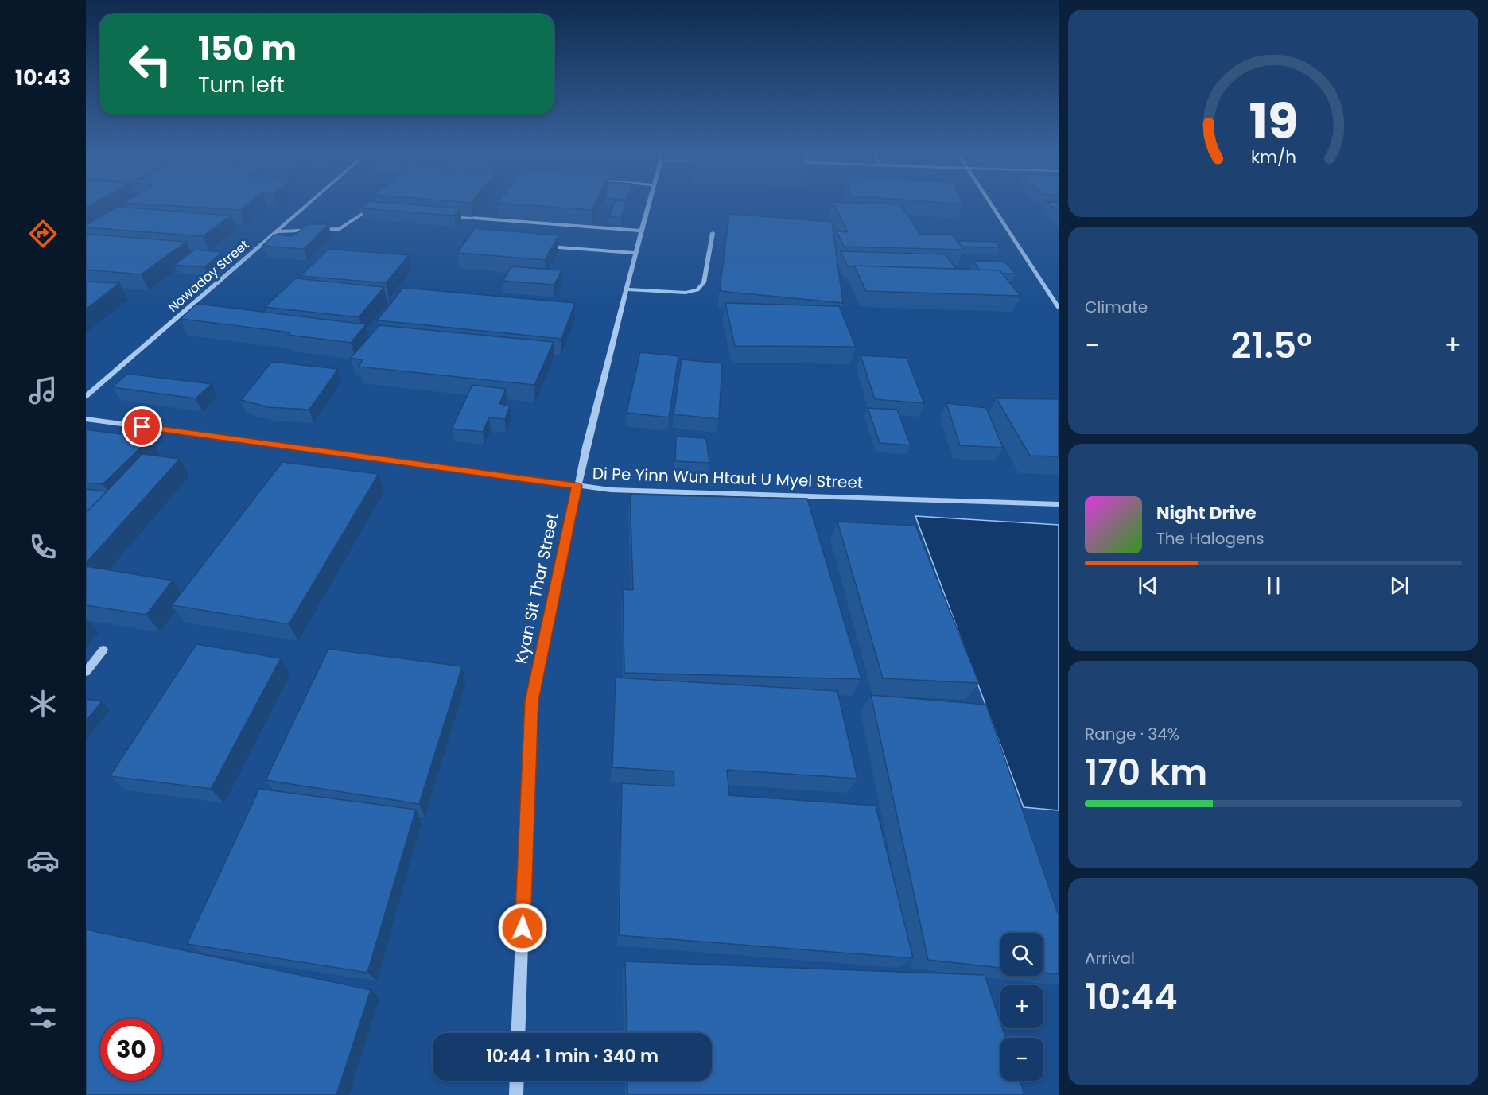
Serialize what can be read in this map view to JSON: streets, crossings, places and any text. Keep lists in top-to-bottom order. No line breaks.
{"streets":{"street":["Nawaday Street","Di Pe Yinn Wun Htaut U Myel Street","Kyan Sit Thar Street"]},"crossings":[["Di Pe Yinn Wun Htaut U Myel Street","Kyan Sit Thar Street"]],"page":{"tabs":"10:43","turn":["150 m","Turn left"],"tile":["Climate",["Range · 34%","170 km"],["Arrival","10:44"]],"heat":["−","21.5°","+"],"song":["Night Drive","The Halogens"],"map_buttons":["+","−"],"limit":"30","trip":"10:44 · 1 min · 340 m","gauge":["19","km/h"]}}
